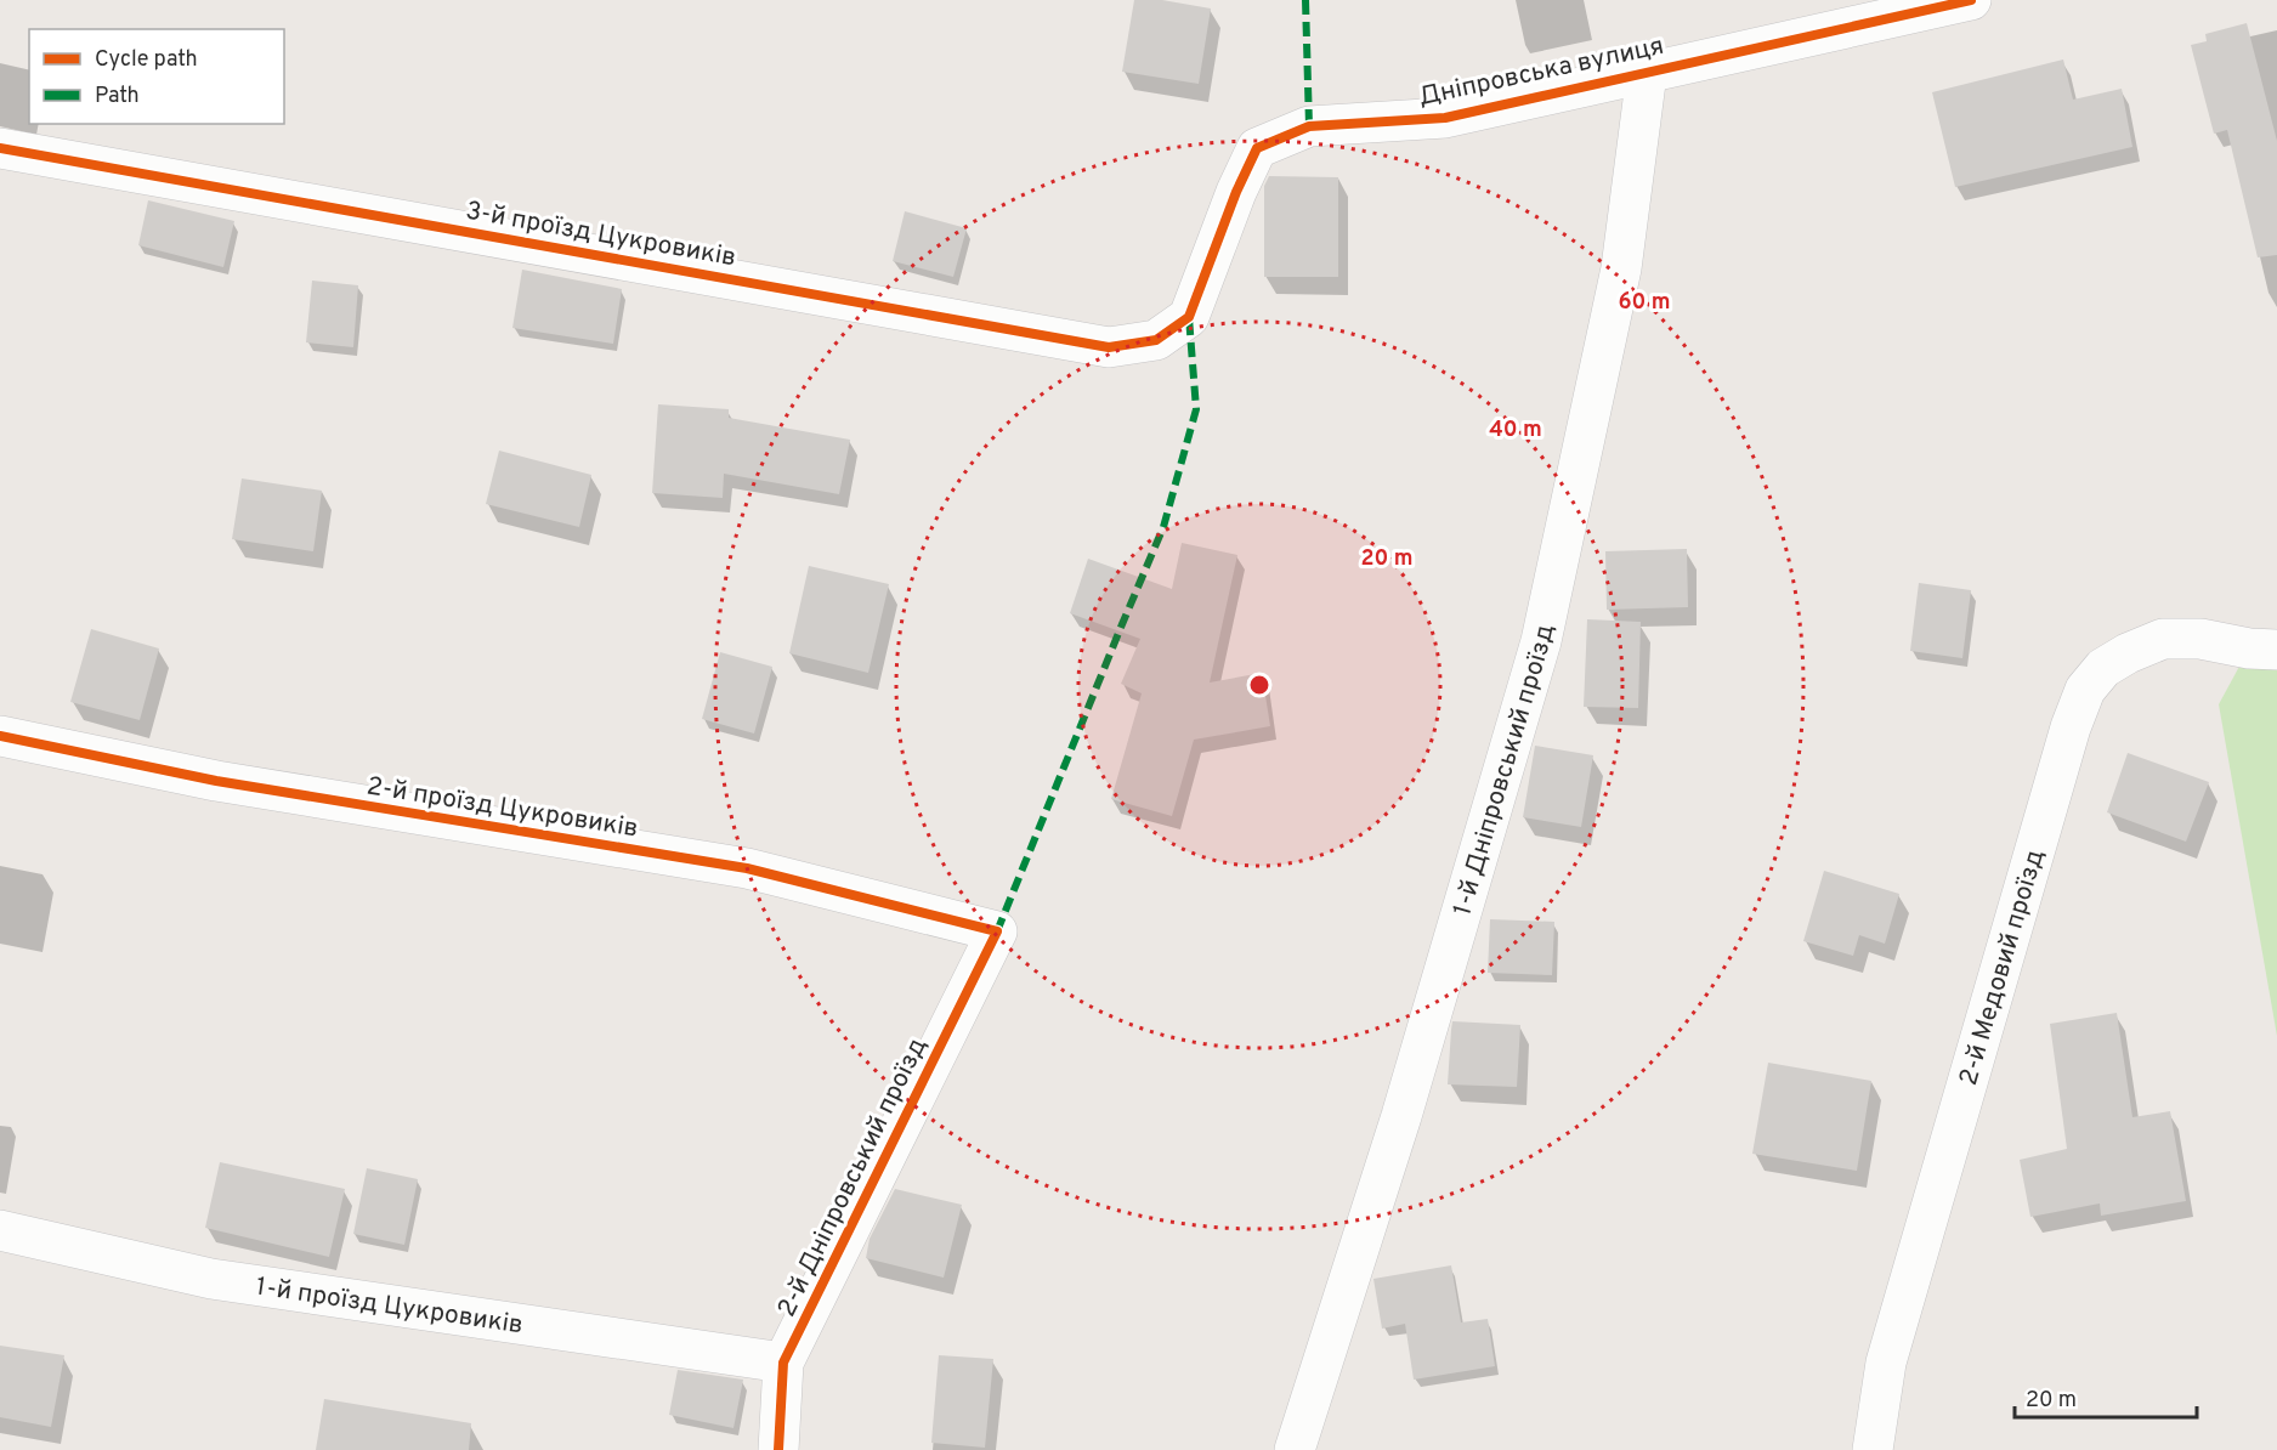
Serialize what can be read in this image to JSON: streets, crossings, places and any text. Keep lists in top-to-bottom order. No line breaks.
{"streets":{"street":["Дніпровська вулиця","3-й проїзд Цукровиків","1-й Дніпровський проїзд","2-й проїзд Цукровиків","2-й Медовий проїзд","2-й Дніпровський проїзд","1-й проїзд Цукровиків"]},"crossings":[["Дніпровська вулиця","3-й проїзд Цукровиків"],["Дніпровська вулиця","1-й Дніпровський проїзд"],["2-й проїзд Цукровиків","2-й Дніпровський проїзд"],["2-й Дніпровський проїзд","1-й проїзд Цукровиків"]],"legend":["Cycle path","Path"],"scale_bar":"20 m","rings":["60 m","40 m","20 m"]}
